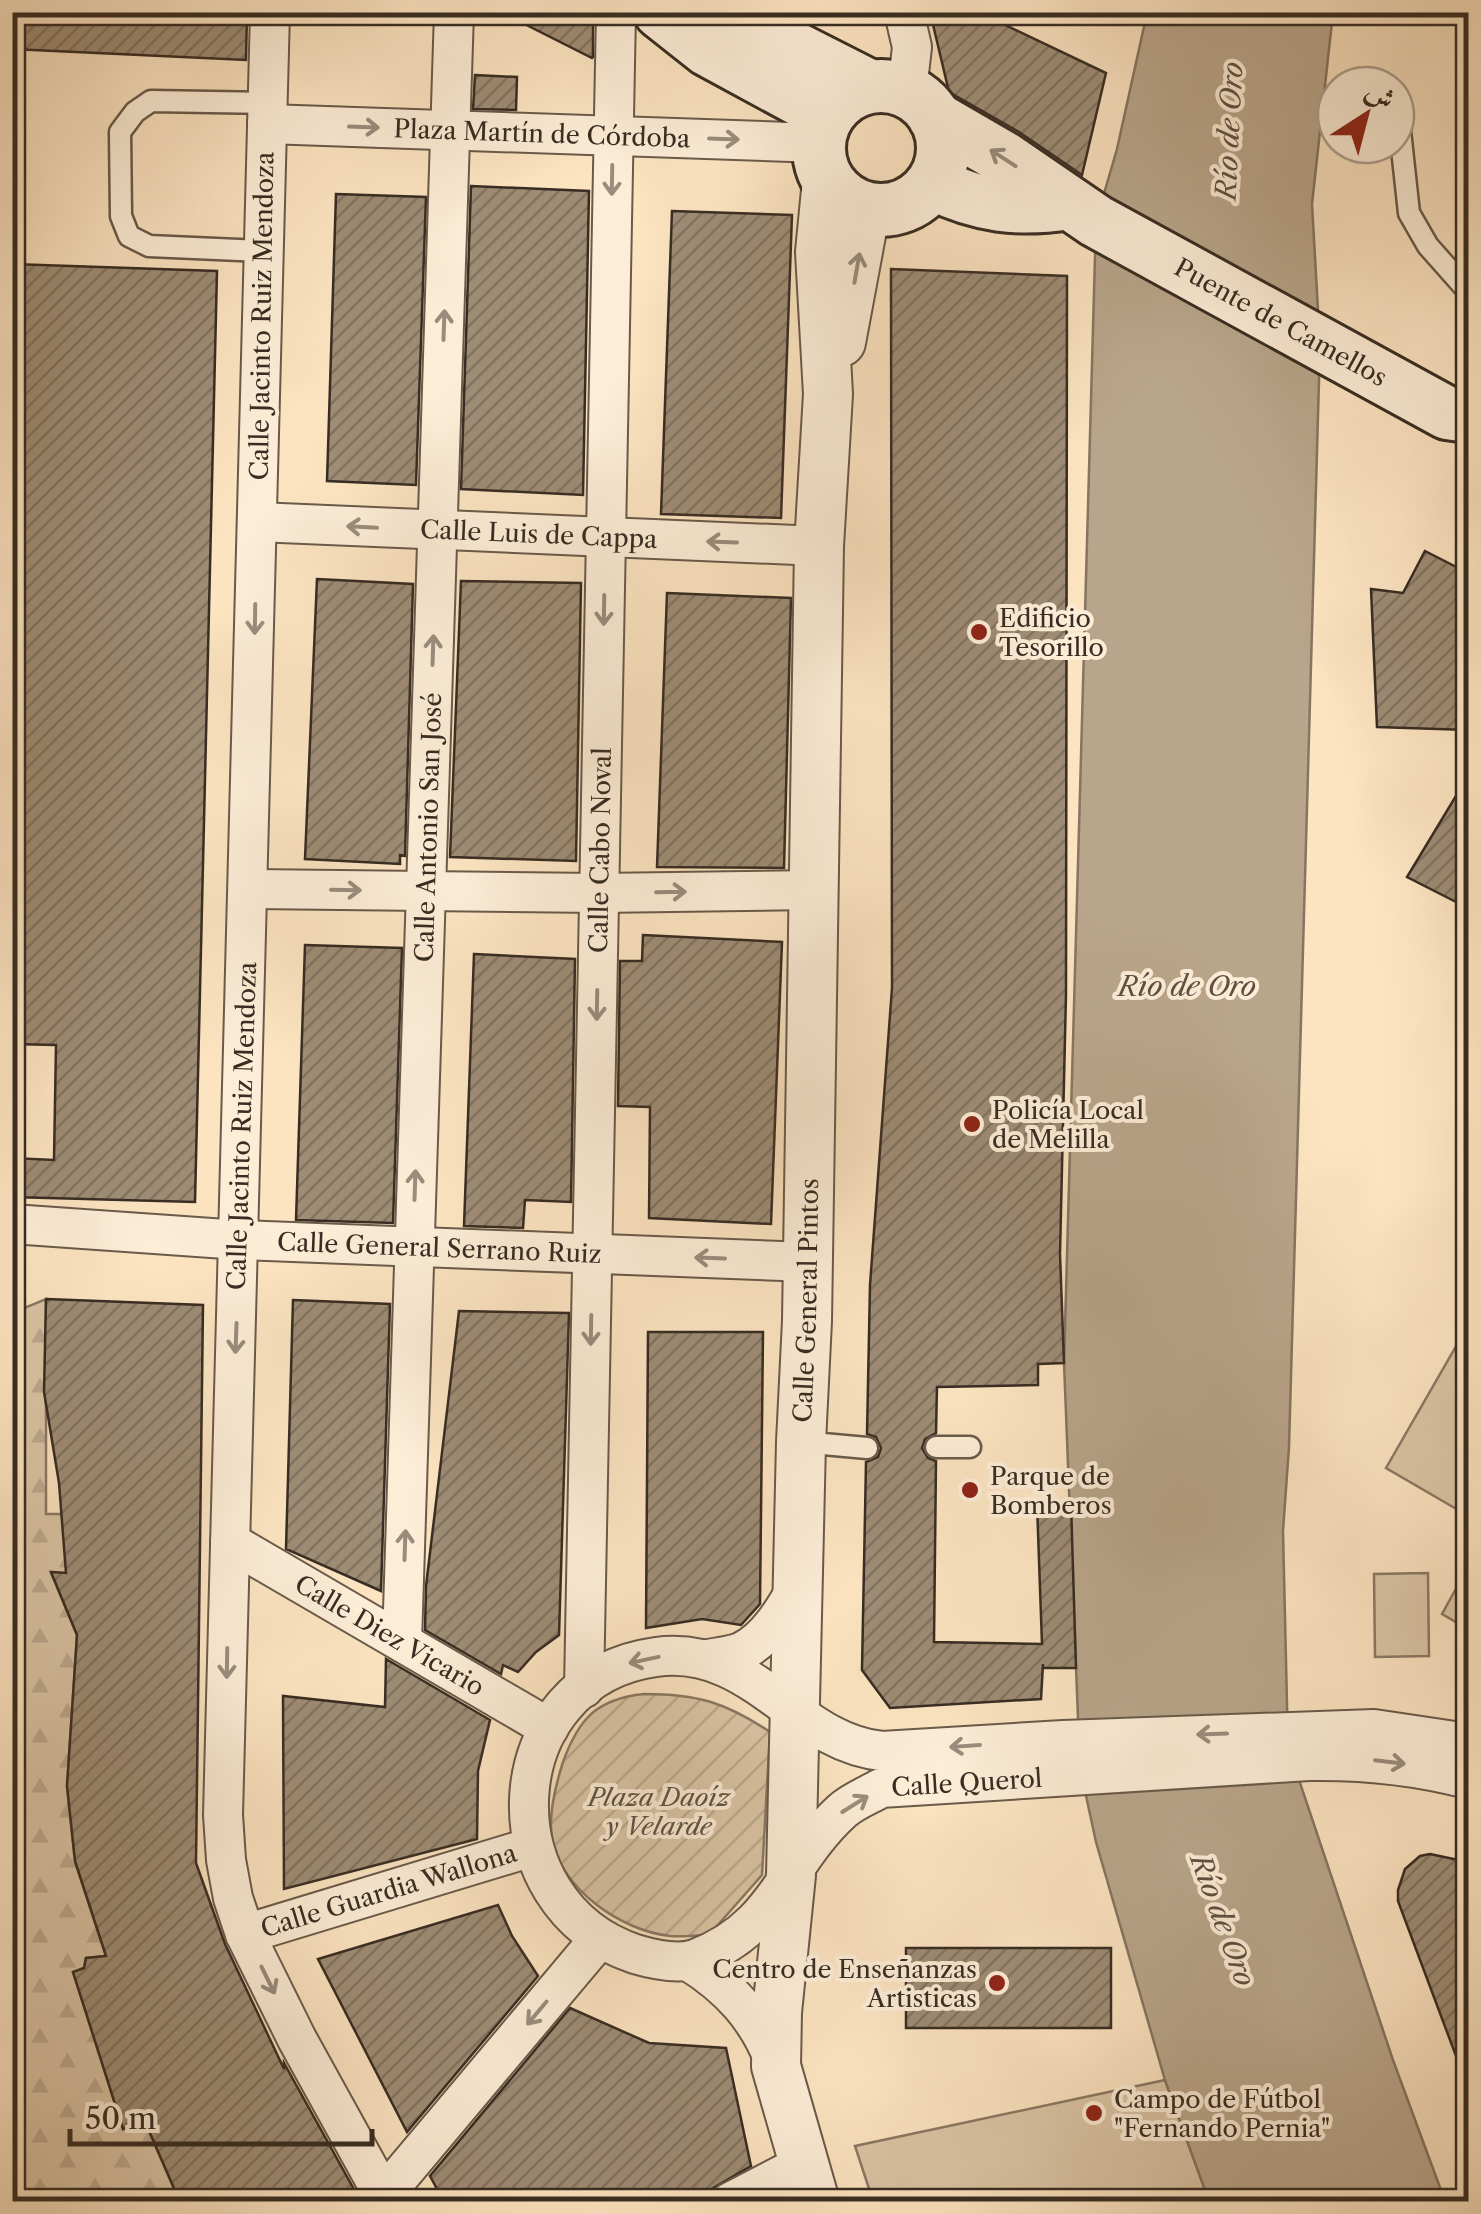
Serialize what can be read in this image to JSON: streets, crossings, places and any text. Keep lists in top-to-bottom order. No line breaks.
{"streets":{"main road":["Puente de Camellos"],"street":["Plaza Martín de Córdoba","Calle Jacinto Ruiz Mendoza","Calle Luis de Cappa","Calle Antonio San José","Calle Cabo Noval","Calle General Serrano Ruiz","Calle General Pintos","Calle Diez Vicario","Calle Querol","Calle Guardia Wallona"]},"crossings":[["Plaza Martín de Córdoba","Calle Jacinto Ruiz Mendoza"],["Plaza Martín de Córdoba","Puente de Camellos"],["Plaza Martín de Córdoba","Calle Antonio San José"],["Plaza Martín de Córdoba","Calle Cabo Noval"],["Plaza Martín de Córdoba","Calle General Pintos"],["Calle Jacinto Ruiz Mendoza","Calle Luis de Cappa"],["Calle Jacinto Ruiz Mendoza","Calle General Serrano Ruiz"],["Calle Jacinto Ruiz Mendoza","Calle Diez Vicario"],["Calle Jacinto Ruiz Mendoza","Calle Guardia Wallona"],["Puente de Camellos","Calle General Pintos"],["Calle Luis de Cappa","Calle Antonio San José"],["Calle Luis de Cappa","Calle Cabo Noval"],["Calle Luis de Cappa","Calle General Pintos"],["Calle Antonio San José","Calle General Serrano Ruiz"],["Calle Antonio San José","Calle Diez Vicario"],["Calle Cabo Noval","Calle General Serrano Ruiz"],["Calle Cabo Noval","Calle General Pintos"],["Calle Cabo Noval","Calle Diez Vicario"],["Calle Cabo Noval","Calle Querol"],["Calle Cabo Noval","Calle Guardia Wallona"],["Calle General Serrano Ruiz","Calle General Pintos"],["Calle General Pintos","Calle Diez Vicario"],["Calle General Pintos","Calle Querol"],["Calle General Pintos","Calle Guardia Wallona"],["Calle Diez Vicario","Calle Querol"],["Calle Diez Vicario","Calle Guardia Wallona"],["Calle Querol","Calle Guardia Wallona"]],"one_way":["Plaza Martín de Córdoba","Calle Jacinto Ruiz Mendoza","Calle Luis de Cappa","Calle Antonio San José","Calle Cabo Noval"],"water":["Río de Oro"],"parks":["Plaza Daoíz y Velarde"],"places":["Edificio Tesorillo","Policía Local de Melilla","Parque de Bomberos","Centro de Enseñanzas Artisticas","Campo de Fútbol \"Fernando Pernia\""],"scale_bar":"50 m","north":"top right"}
